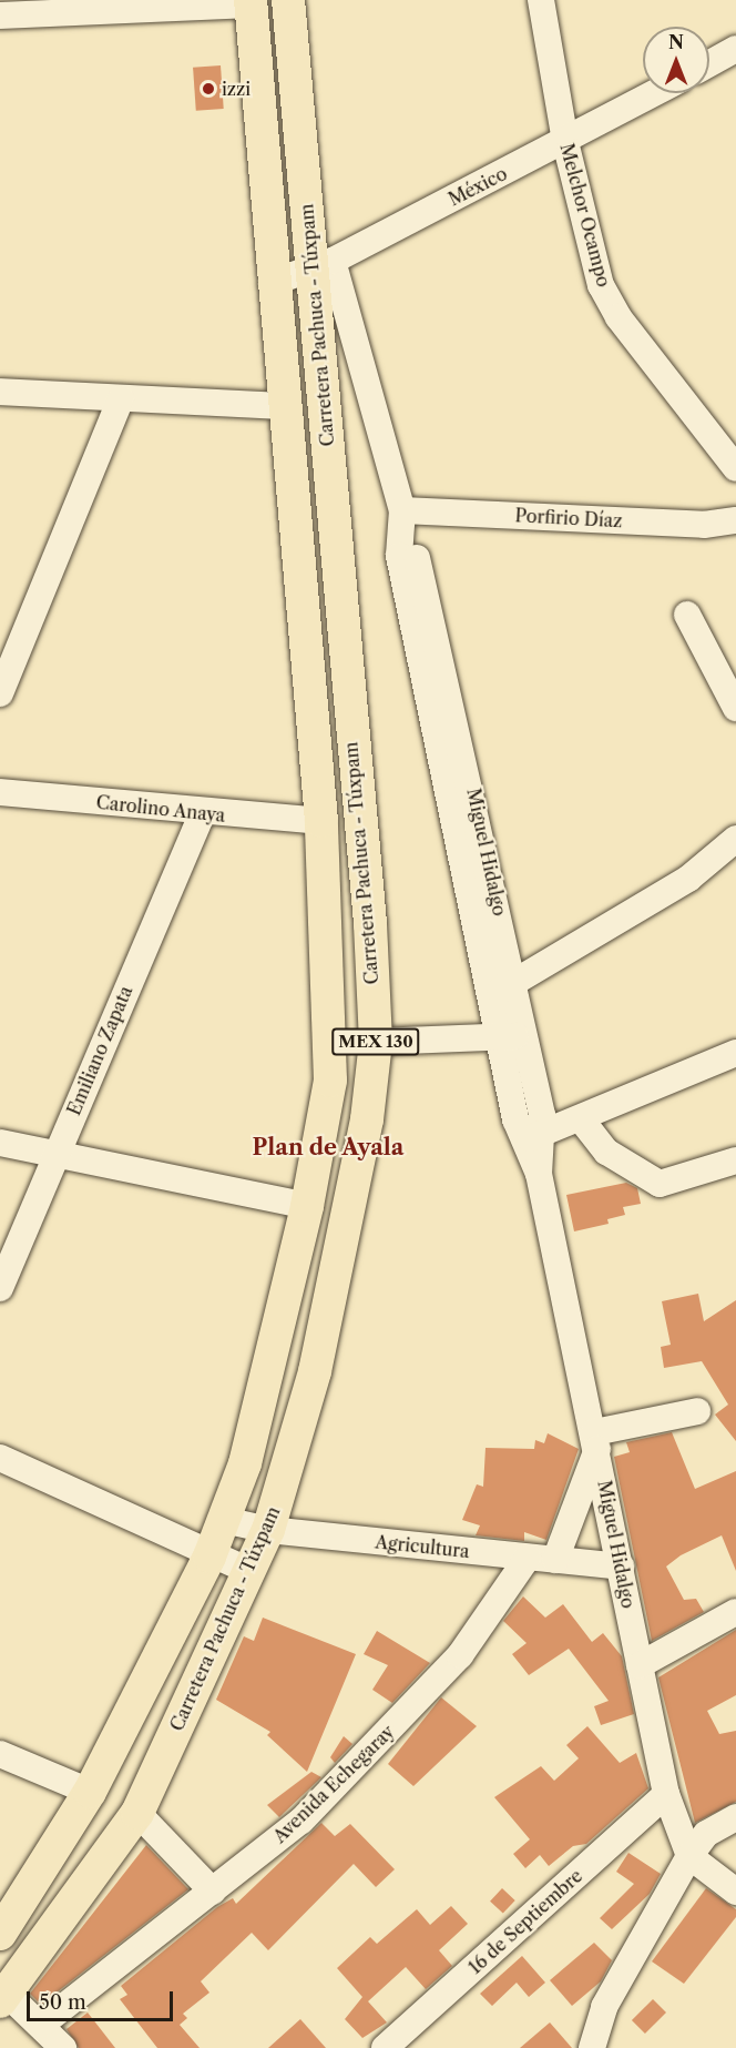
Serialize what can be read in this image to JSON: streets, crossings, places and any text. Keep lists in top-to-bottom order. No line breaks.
{"streets":{"main road":["Carretera Pachuca - Túxpam","MEX 130"],"street":["México","Melchor Ocampo","Porfirio Díaz","Carolino Anaya","Miguel Hidalgo","Emiliano Zapata","Agricultura","Avenida Echegaray","16 de Septiembre"]},"crossings":[["México","Melchor Ocampo"],["México","Carretera Pachuca - Túxpam"],["México","Miguel Hidalgo"],["Carretera Pachuca - Túxpam","Carolino Anaya"],["Carretera Pachuca - Túxpam","Miguel Hidalgo"],["Carretera Pachuca - Túxpam","Agricultura"],["Porfirio Díaz","Miguel Hidalgo"],["Carolino Anaya","Emiliano Zapata"],["Miguel Hidalgo","Agricultura"],["Miguel Hidalgo","16 de Septiembre"],["Agricultura","Avenida Echegaray"]],"districts":["Plan de Ayala"],"places":["izzi"],"scale_bar":"50 m","north":"top"}
